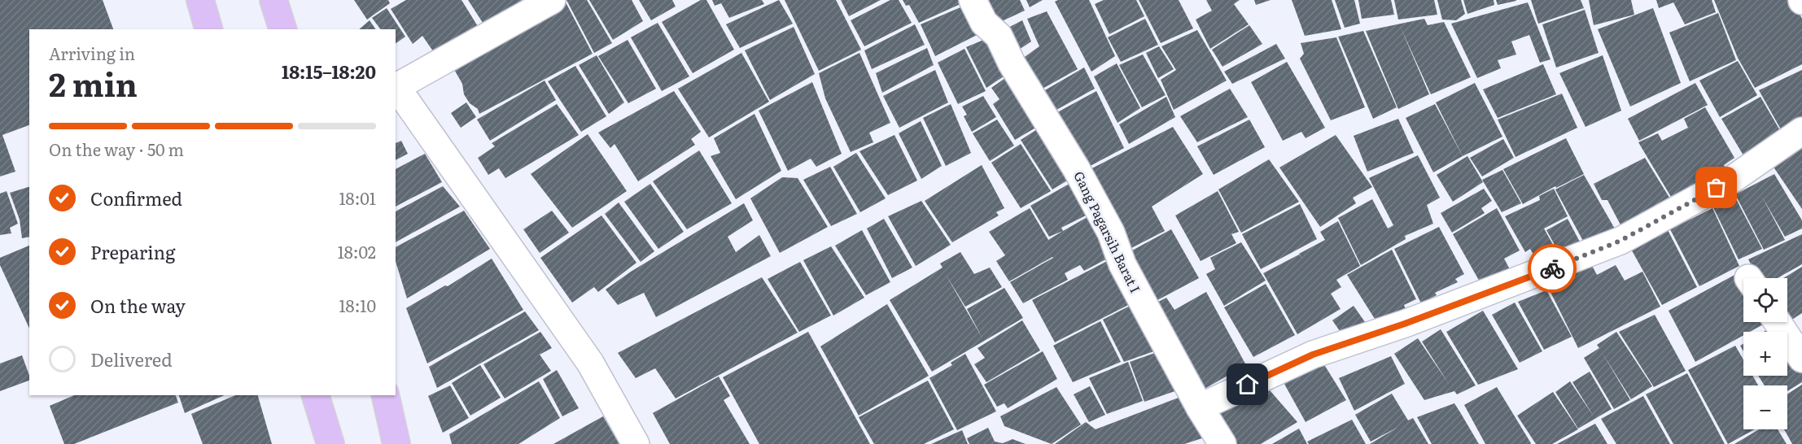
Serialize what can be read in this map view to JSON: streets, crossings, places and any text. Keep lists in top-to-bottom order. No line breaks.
{"streets":{"street":["Gang Pagarsih Barat I"]},"page":{"heading":["2 min","Arriving in","18:15–18:20"],"bar":"On the way · 50 m","list":[["Confirmed","18:01"],["Preparing","18:02"],["On the way","18:10"],"Delivered"],"map_buttons":["+","−"]}}
